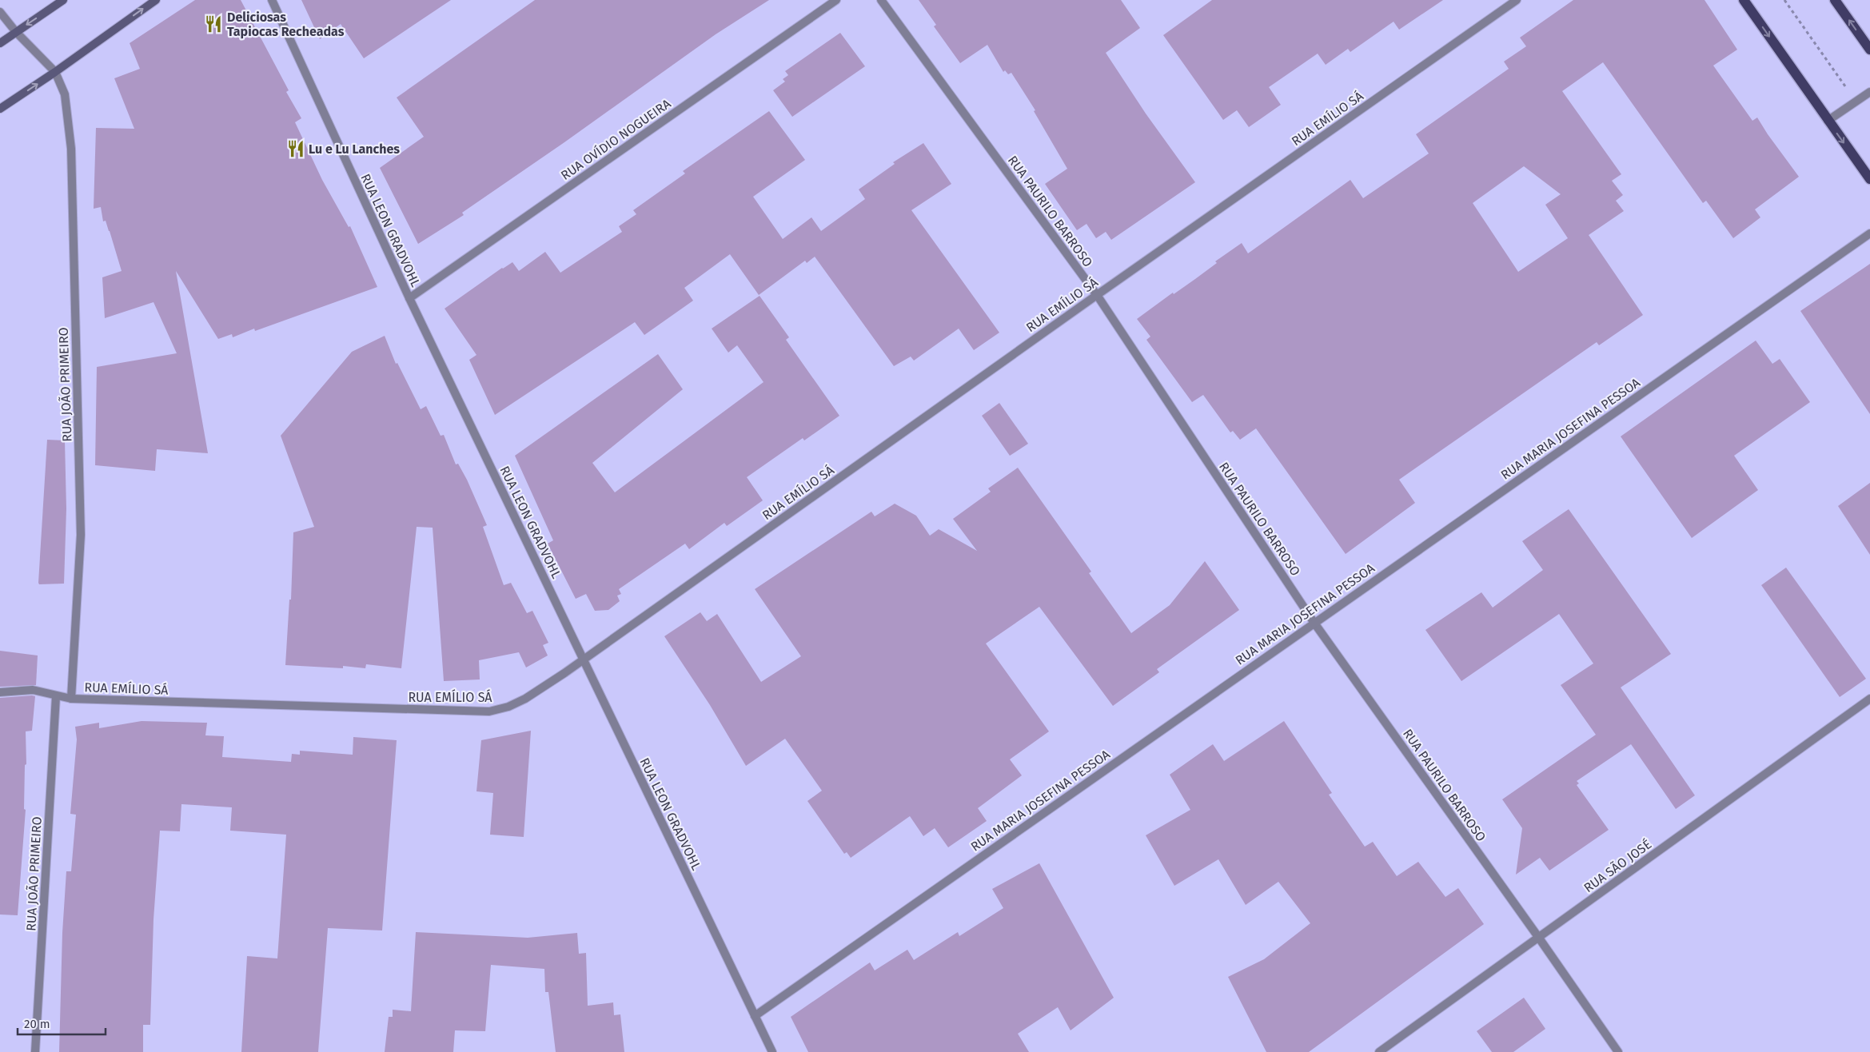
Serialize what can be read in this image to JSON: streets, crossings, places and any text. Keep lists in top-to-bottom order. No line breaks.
{"streets":{"street":["RUA EMÍLIO SÁ","RUA OVÍDIO NOGUEIRA","RUA PAURILO BARROSO","RUA LEON GRADVOHL","RUA JOÃO PRIMEIRO","RUA MARIA JOSEFINA PESSOA","RUA SÃO JOSÉ"]},"crossings":[["RUA EMÍLIO SÁ","RUA PAURILO BARROSO"],["RUA EMÍLIO SÁ","RUA LEON GRADVOHL"],["RUA EMÍLIO SÁ","RUA JOÃO PRIMEIRO"],["RUA OVÍDIO NOGUEIRA","RUA LEON GRADVOHL"],["RUA PAURILO BARROSO","RUA MARIA JOSEFINA PESSOA"],["RUA PAURILO BARROSO","RUA SÃO JOSÉ"],["RUA LEON GRADVOHL","RUA MARIA JOSEFINA PESSOA"]],"places":{"restaurant":["Deliciosas Tapiocas Recheadas","Lu e Lu Lanches"]},"scale_bar":"20 m"}
